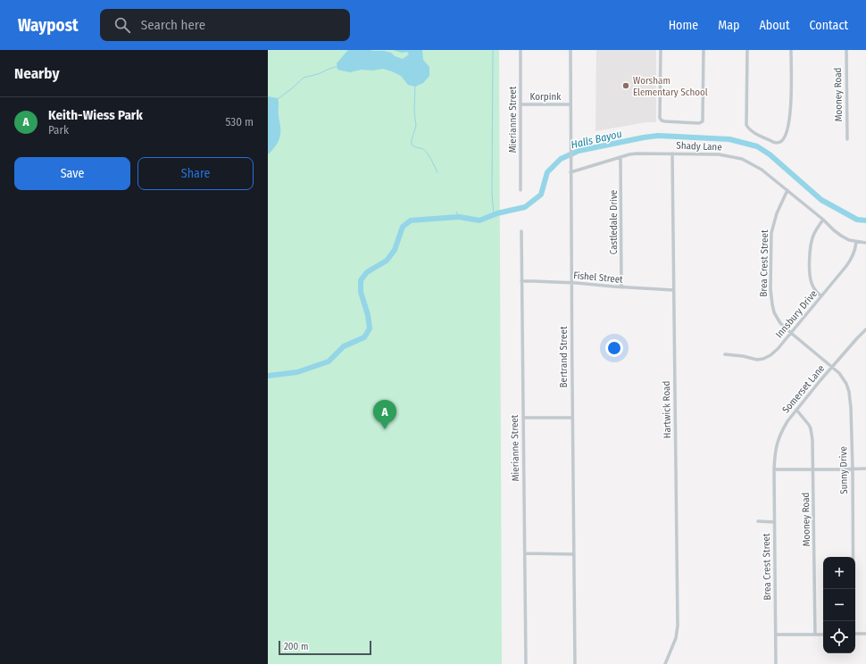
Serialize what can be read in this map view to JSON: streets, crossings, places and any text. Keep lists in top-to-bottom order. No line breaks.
{"streets":{"street":["Mooney Road","Korpink","Mierianne Street","Shady Lane","Castledale Drive","Brea Crest Street","Fishel Street","Innsbury Drive","Bertrand Street","Somerset Lane","Hartwick Road","Sunny Drive"]},"crossings":[["Mooney Road","Somerset Lane"],["Korpink","Mierianne Street"],["Korpink","Bertrand Street"],["Mierianne Street","Fishel Street"],["Shady Lane","Castledale Drive"],["Shady Lane","Brea Crest Street"],["Shady Lane","Innsbury Drive"],["Shady Lane","Bertrand Street"],["Shady Lane","Hartwick Road"],["Castledale Drive","Fishel Street"],["Brea Crest Street","Innsbury Drive"],["Brea Crest Street","Somerset Lane"],["Brea Crest Street","Sunny Drive"],["Fishel Street","Bertrand Street"],["Fishel Street","Hartwick Road"],["Innsbury Drive","Sunny Drive"],["Somerset Lane","Sunny Drive"]],"water":["Halls Bayou"],"places":["Worsham Elementary School"],"scale_bar":"200 m","page":{"header":"Waypost","search":"Search here","nav":["Home","Map","About","Contact"],"heading":"Nearby","list":[{"mark":"A","name":"Keith-Wiess Park","note":"Park","value":"530 m"}],"buttons":["Save","Share"],"pins":"A","map_buttons":["+","−"],"scale":"200 m"}}
